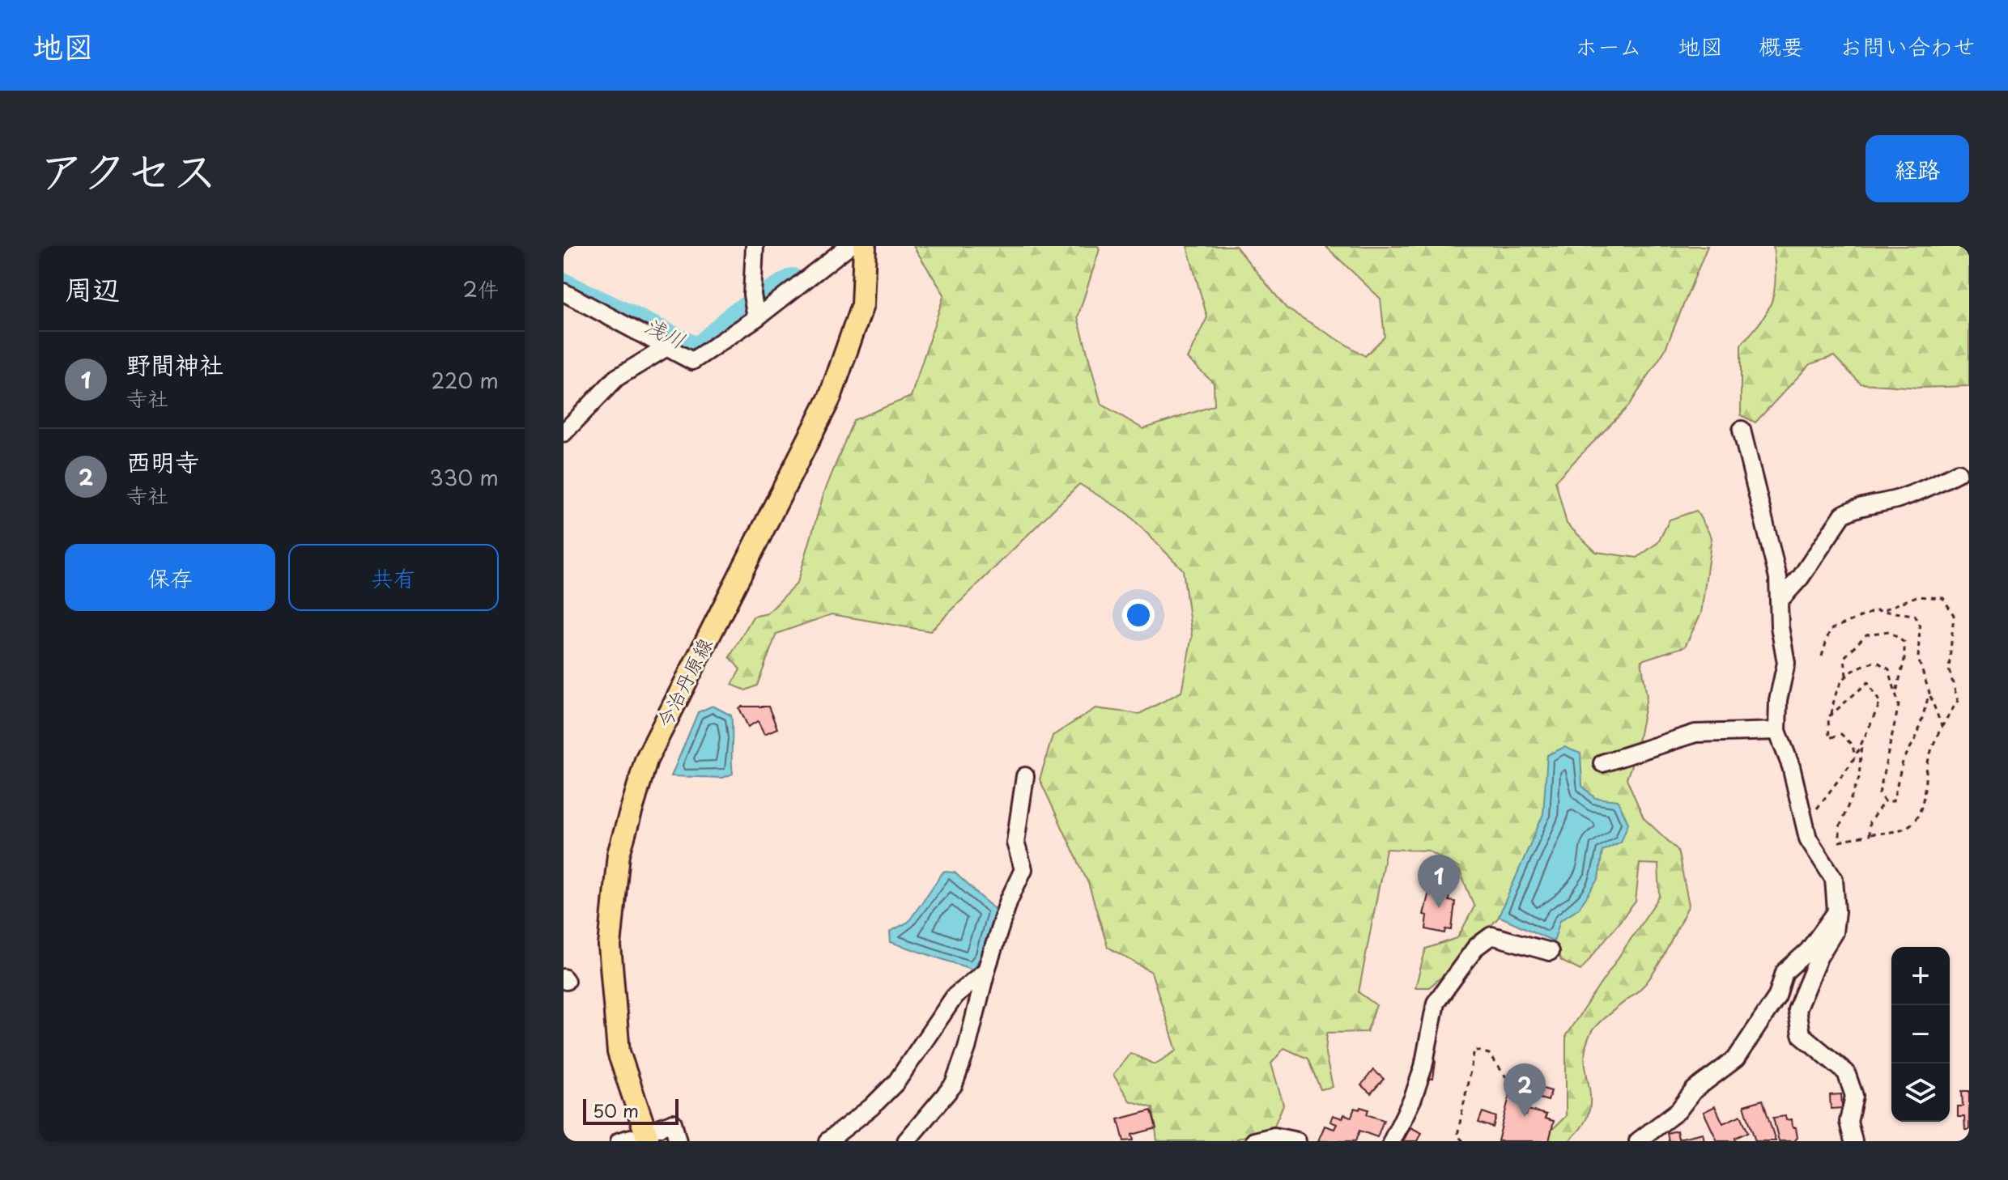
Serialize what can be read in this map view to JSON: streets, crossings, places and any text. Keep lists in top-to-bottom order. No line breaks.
{"streets":{"main road":["今治丹原線"]},"water":["浅川"],"scale_bar":"50 m","page":{"header":"地図","nav":["ホーム","地図","概要","お問い合わせ"],"title":"アクセス","buttons":["経路",["保存","共有"]],"heading":["周辺","2件"],"list":[{"mark":"1","name":"野間神社","note":"寺社","value":"220 m"},{"mark":"2","name":"西明寺","note":"寺社","value":"330 m"}],"pins":["1","2"],"map_buttons":["+","−"],"scale":"50 m"}}
